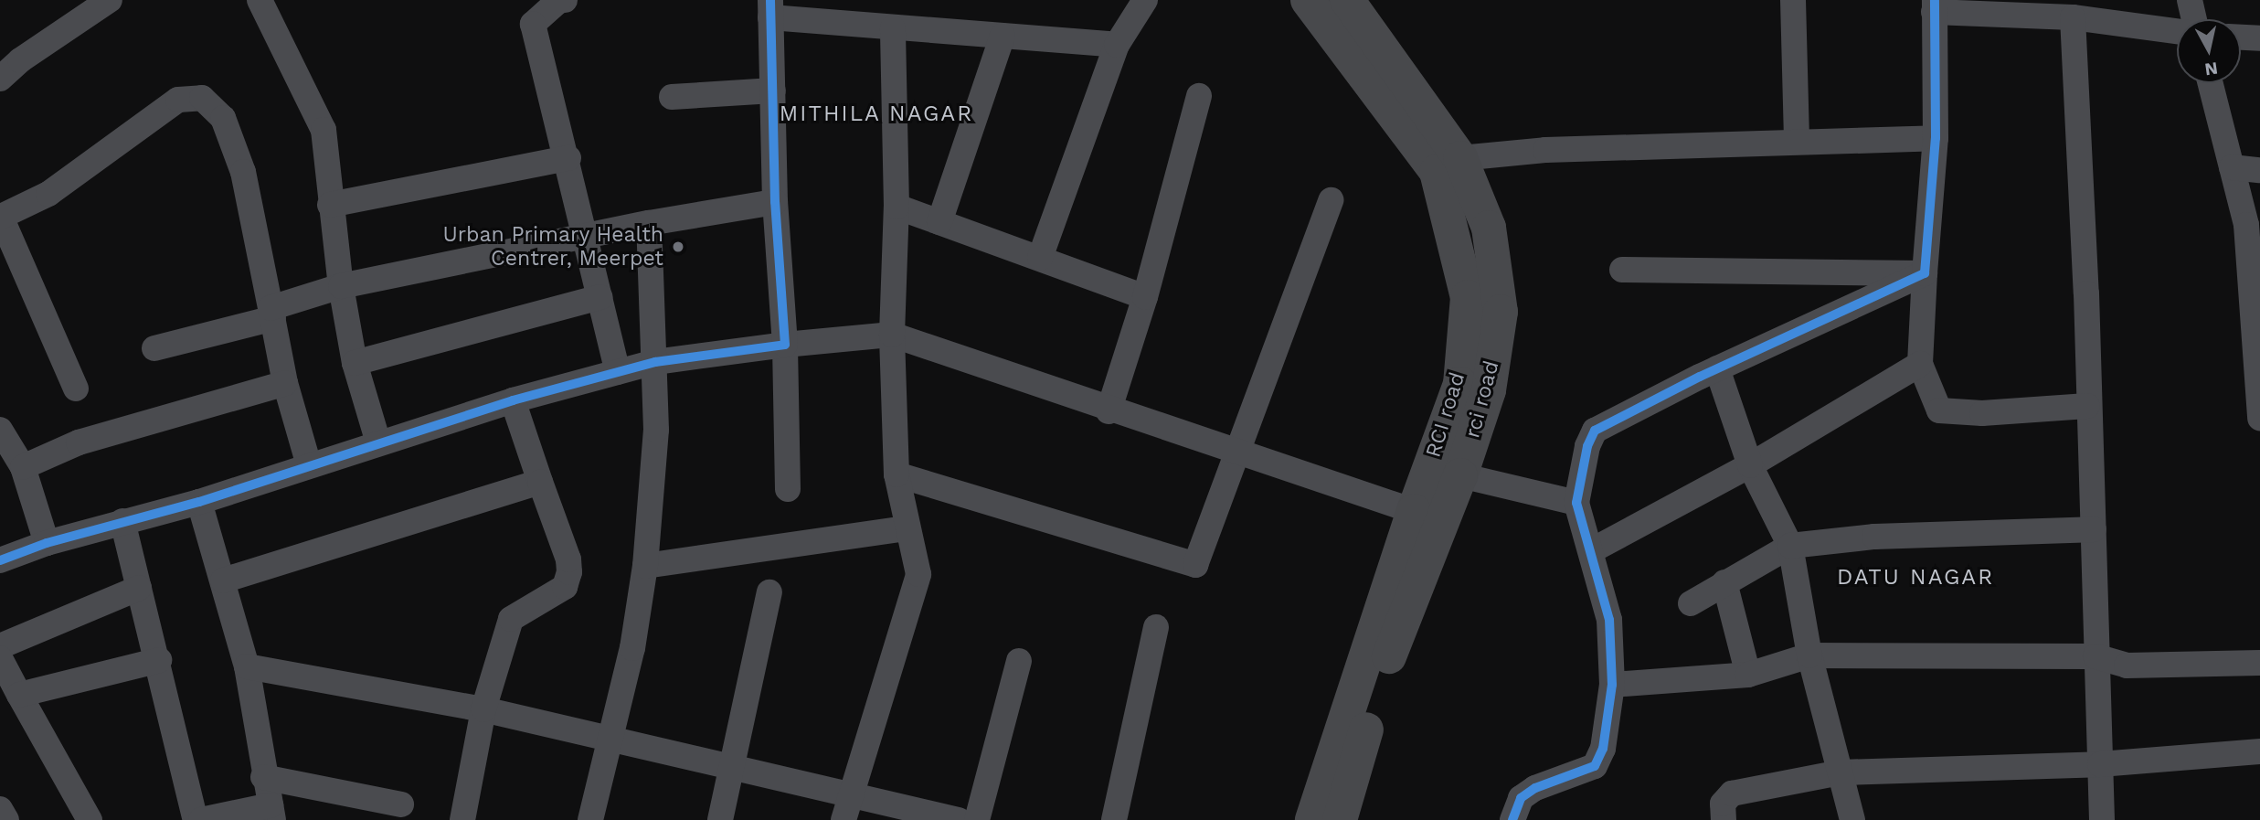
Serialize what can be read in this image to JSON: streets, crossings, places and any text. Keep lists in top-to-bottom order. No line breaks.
{"streets":{"main road":["rci road","RCI road"]},"crossings":[["rci road","RCI road"]],"districts":["MITHILA NAGAR","DATU NAGAR"],"places":["Urban Primary Health Centrer, Meerpet"],"north":"bottom"}
